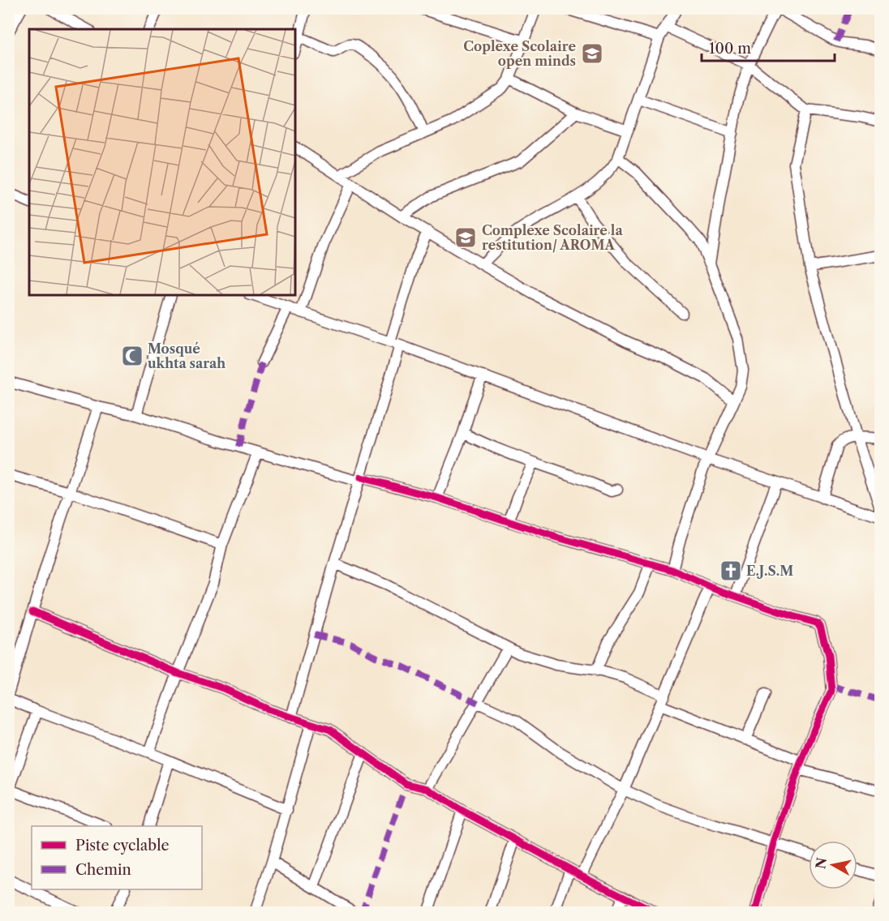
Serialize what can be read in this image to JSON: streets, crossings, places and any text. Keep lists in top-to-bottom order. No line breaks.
{"places":{"school or university":["Coplexe Scolaire open minds","Complexe Scolaire la restitution/ AROMA"],"mosque":["Mosqué ukhta sarah"],"church":["E.J.S.M"]},"legend":["Piste cyclable","Chemin"],"scale_bar":"100 m","north":"left"}
